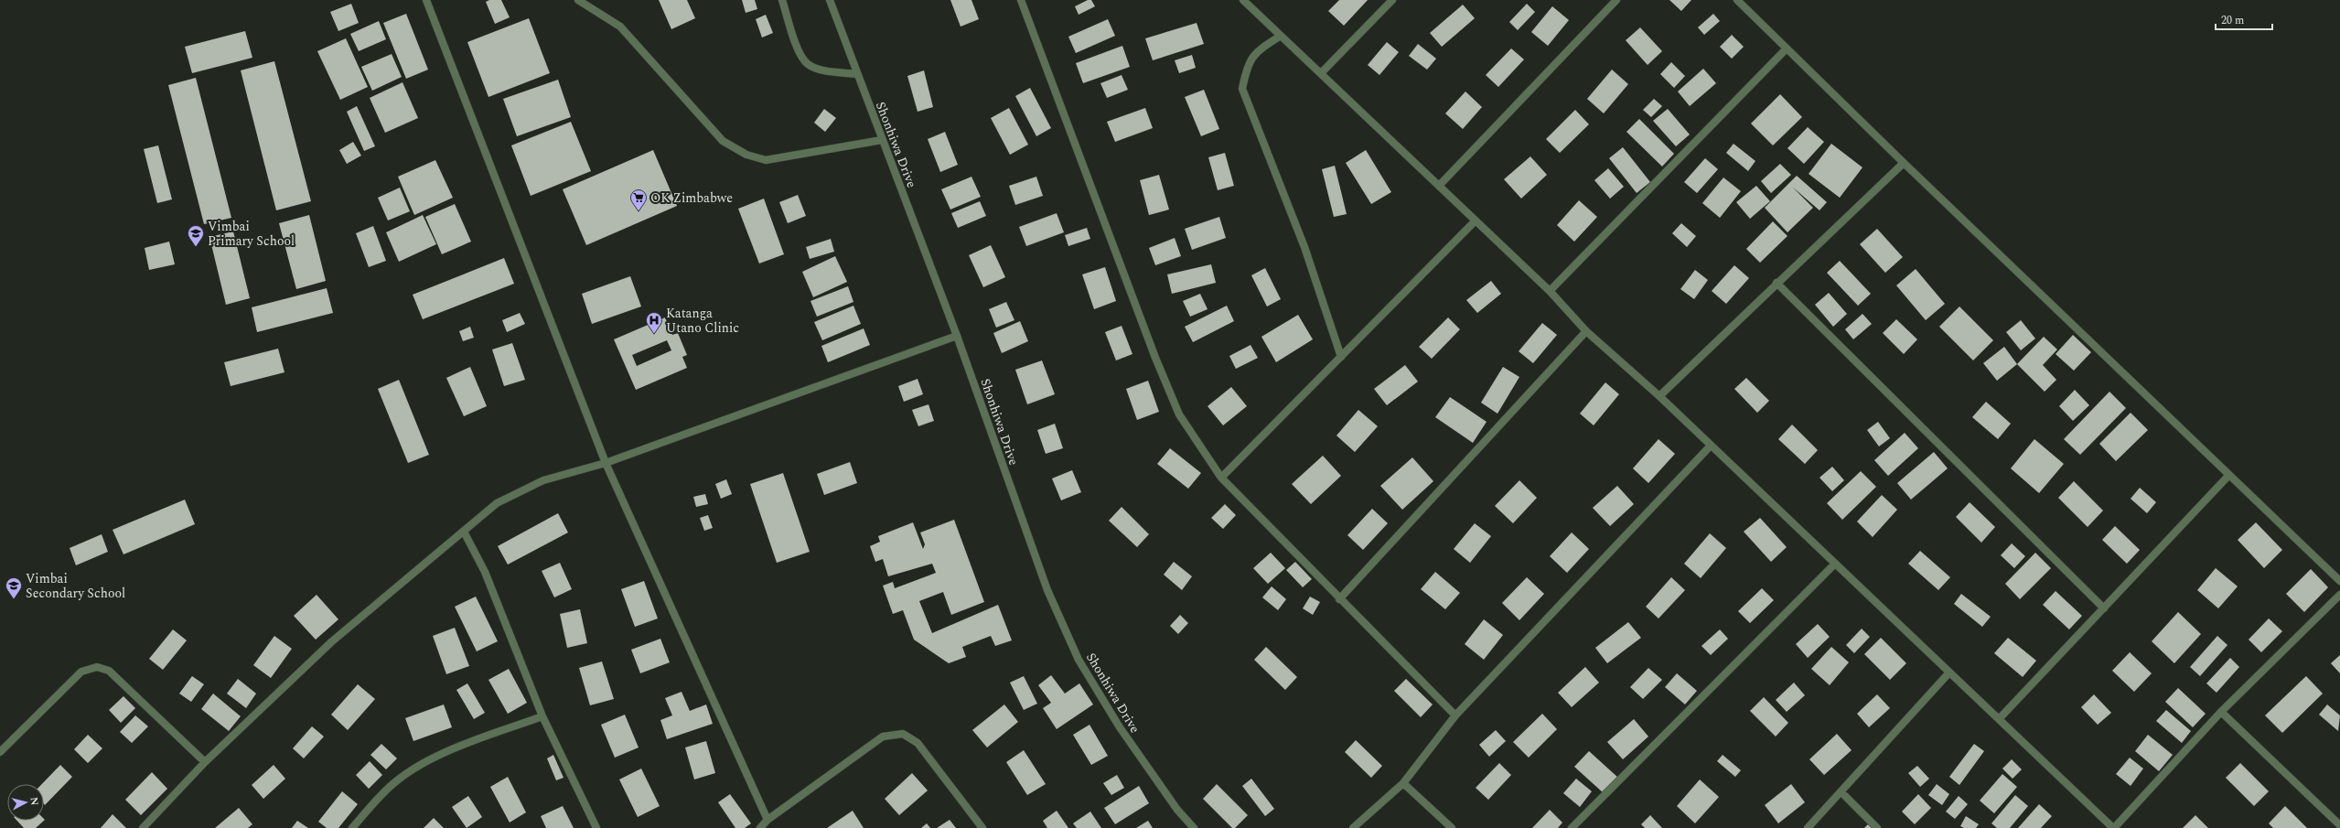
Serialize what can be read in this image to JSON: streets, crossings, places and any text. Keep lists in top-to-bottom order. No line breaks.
{"streets":{"street":["Shonhiwa Drive"]},"places":{"supermarket":["OK Zimbabwe"],"school or university":["Vimbai Primary School","Vimbai Secondary School"],"hospital":["Katanga Utano Clinic"]},"scale_bar":"20 m","north":"right"}
